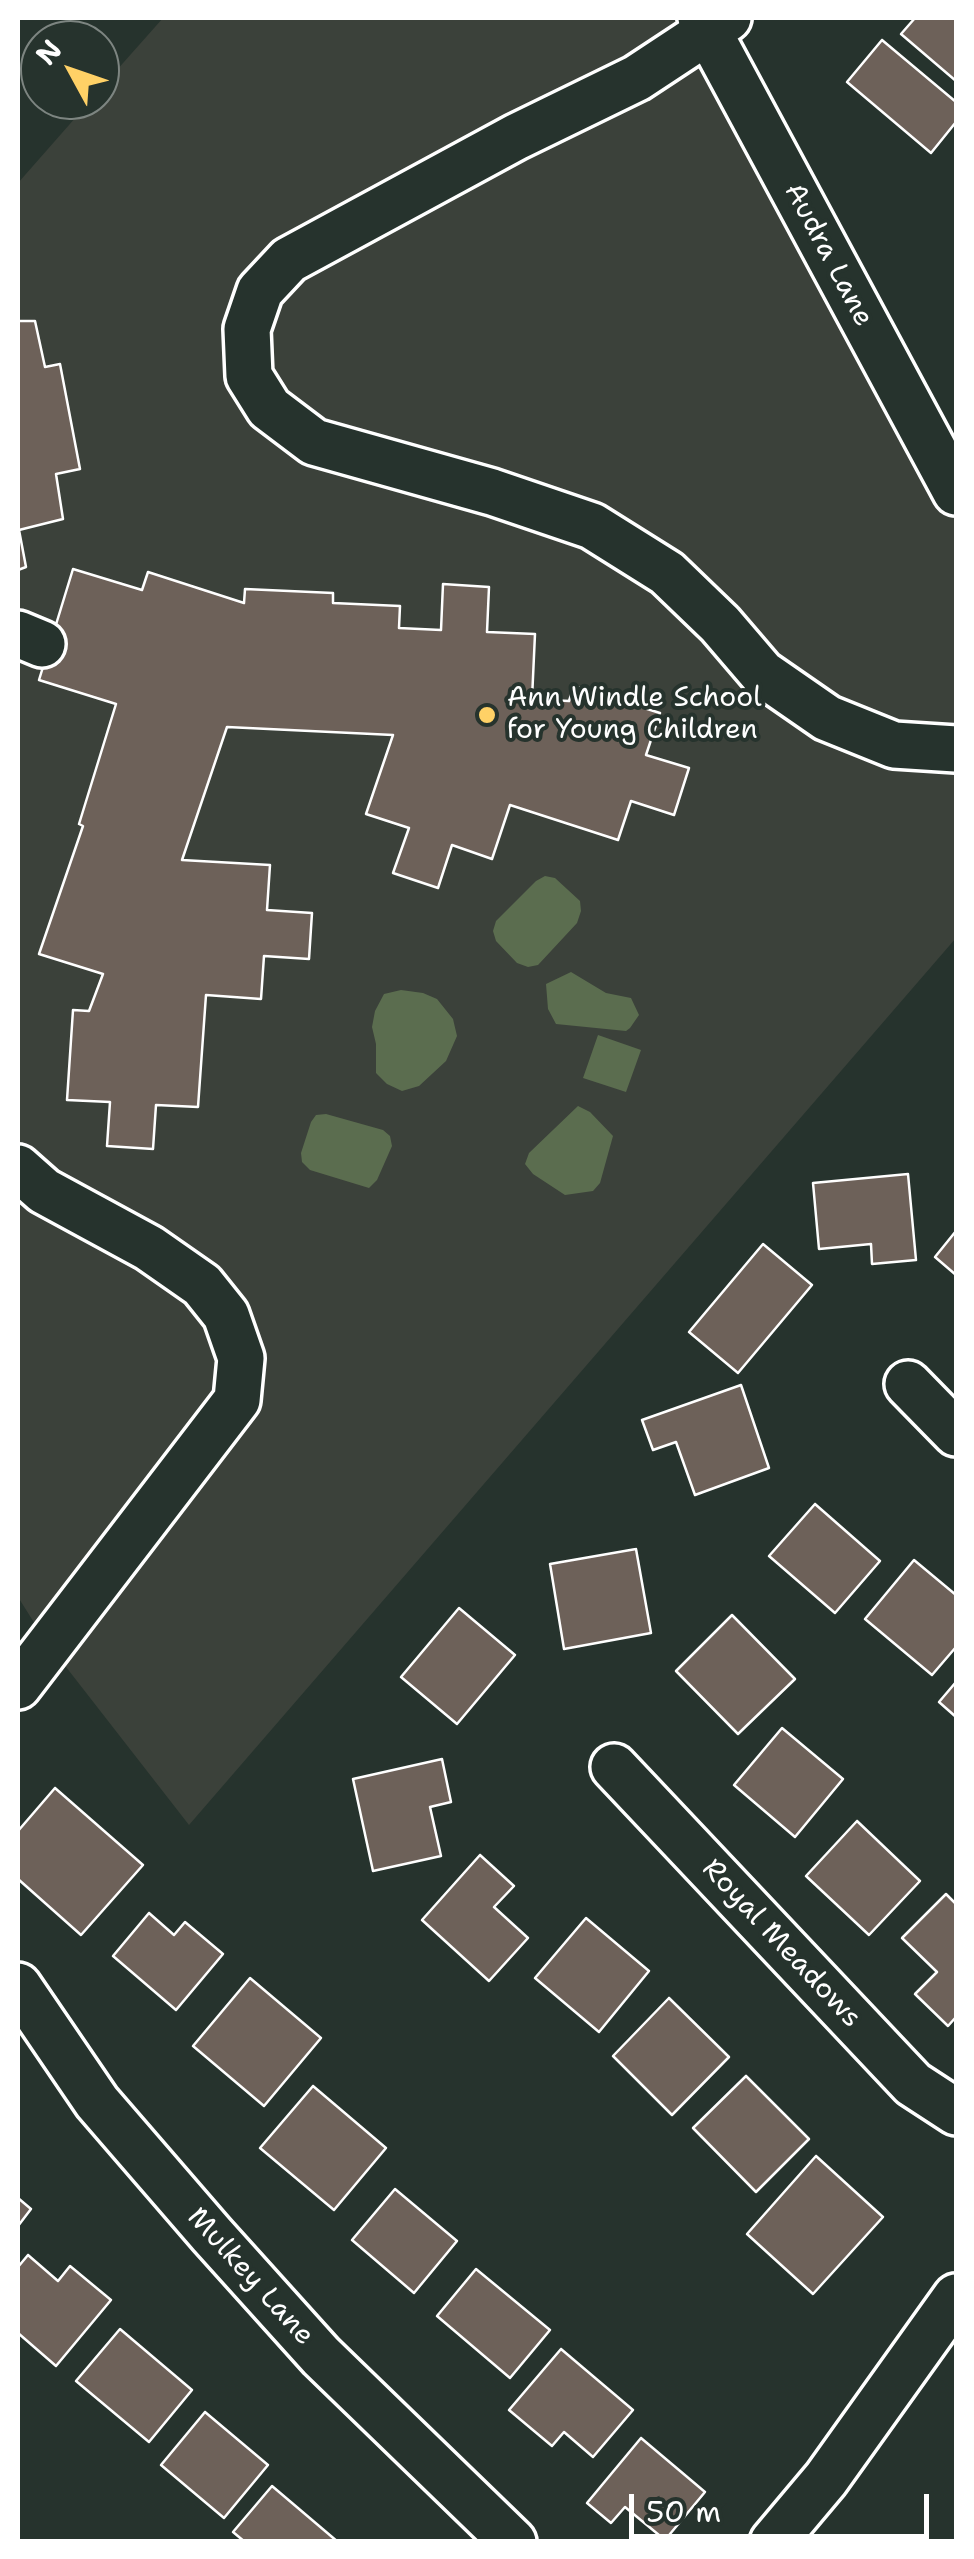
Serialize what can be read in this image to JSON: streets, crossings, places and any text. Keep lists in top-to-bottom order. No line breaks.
{"streets":{"street":["Audra Lane","Royal Meadows","Mulkey Lane"]},"places":["Ann Windle School for Young Children"],"scale_bar":"50 m","north":"top left"}
